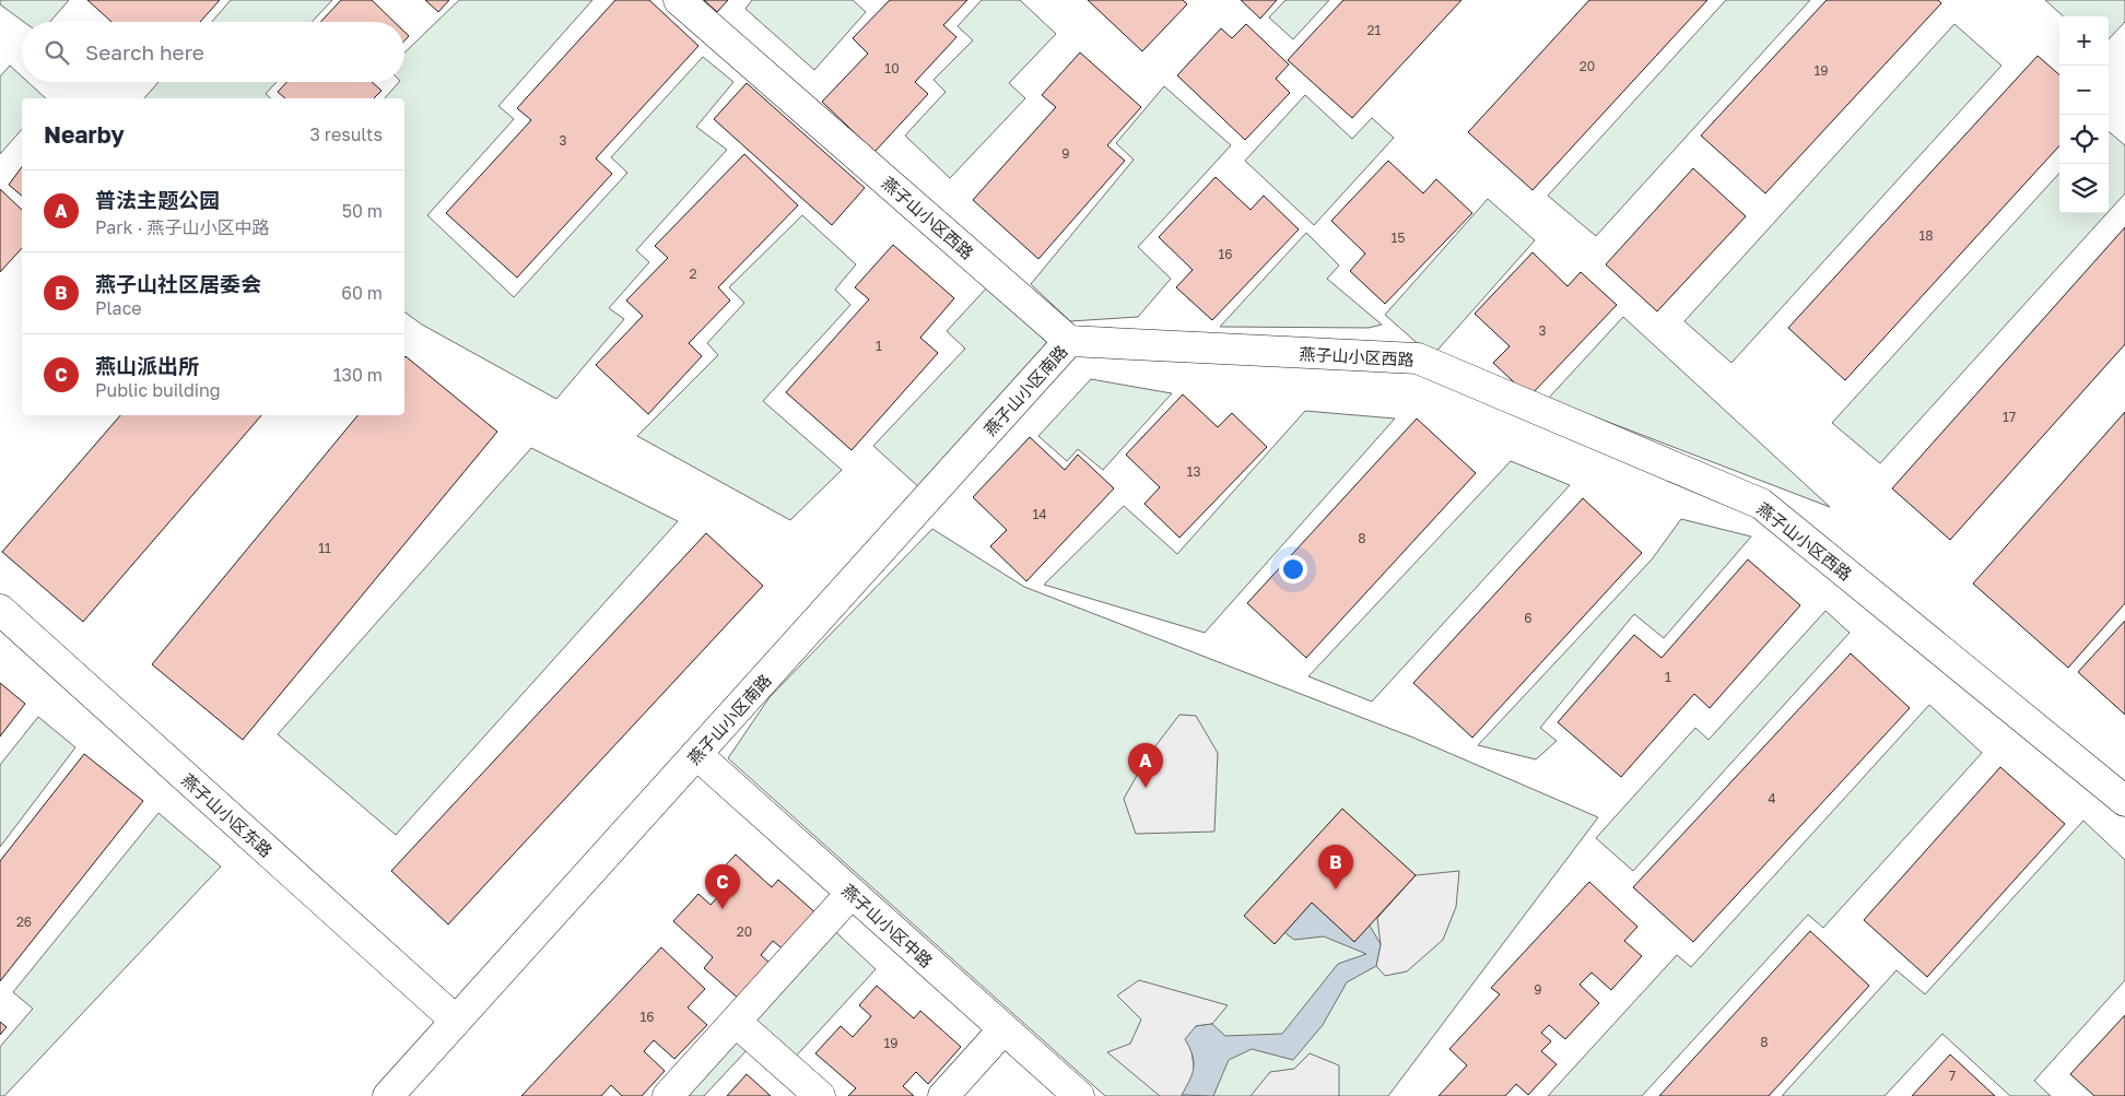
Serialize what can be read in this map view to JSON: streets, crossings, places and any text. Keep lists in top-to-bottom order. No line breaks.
{"streets":{"street":["燕子山小区西路","燕子山小区南路","燕子山小区东路","燕子山小区中路"]},"crossings":[["燕子山小区西路","燕子山小区南路"],["燕子山小区南路","燕子山小区东路"],["燕子山小区南路","燕子山小区中路"]],"house_numbers":["21","20","10","19","3","9","18","15","16","2","3","1","17","13","14","8","11","6","1","4","26","20","9","16","8","19","7"],"page":{"map_buttons":["+","−"],"search":"Search here","heading":["Nearby","3 results"],"list":[{"mark":"A","name":"普法主题公园","note":"Park · 燕子山小区中路","value":"50 m"},{"mark":"B","name":"燕子山社区居委会","note":"Place","value":"60 m"},{"mark":"C","name":"燕山派出所","note":"Public building","value":"130 m"}],"pins":["A","B","C"]}}
